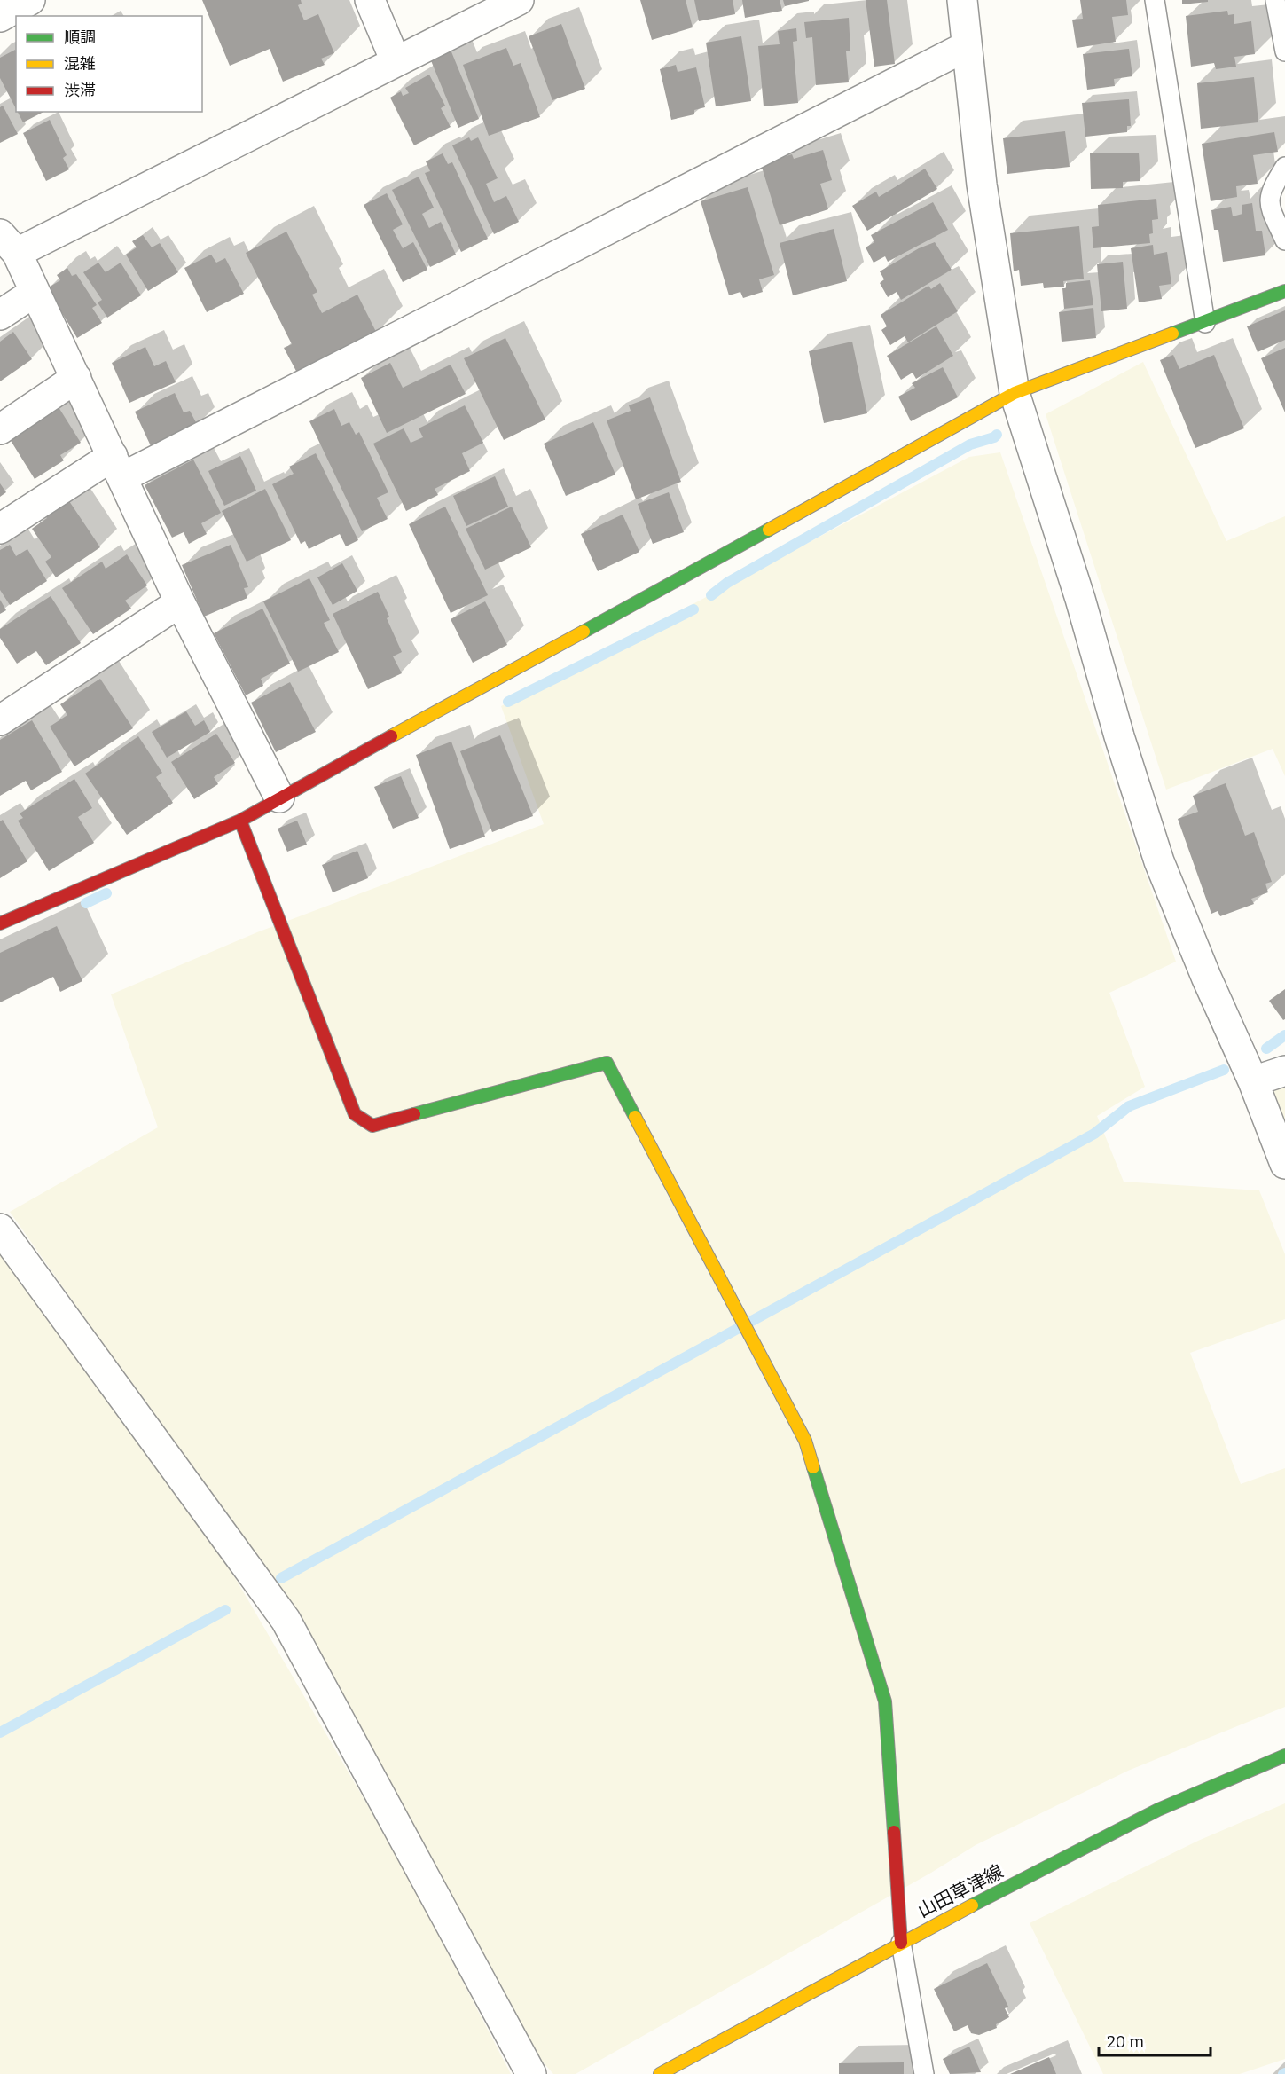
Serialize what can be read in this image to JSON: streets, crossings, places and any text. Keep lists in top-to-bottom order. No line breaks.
{"streets":{"street":["山田草津線"]},"legend":["順調","混雑","渋滞"],"scale_bar":"20 m"}
